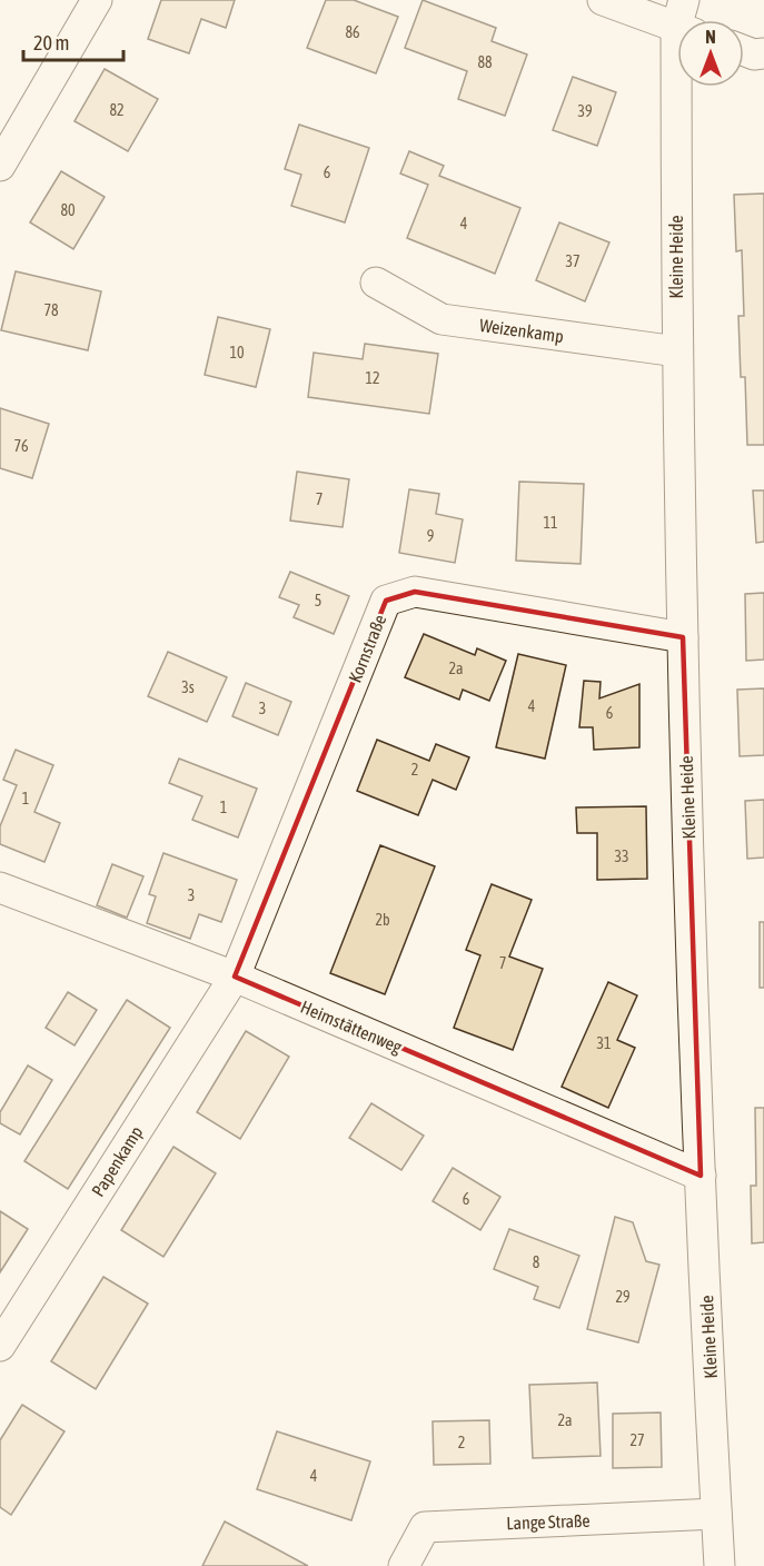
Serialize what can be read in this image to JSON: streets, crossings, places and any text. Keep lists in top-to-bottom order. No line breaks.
{"streets":{"street":["Kleine Heide","Weizenkamp","Kornstraße","Heimstättenweg","Papenkamp","Lange Straße"]},"crossings":[["Kleine Heide","Weizenkamp"],["Kleine Heide","Kornstraße"],["Kleine Heide","Heimstättenweg"],["Kleine Heide","Lange Straße"],["Kornstraße","Heimstättenweg"],["Kornstraße","Papenkamp"],["Heimstättenweg","Papenkamp"]],"house_numbers":["86","88","82","39","6","80","4","37","78","10","12","76","7","11","9","5","2a","3s","4","3","6","2","1","1","33","3","2b","7","31","6","8","29","2a","27","2","4"],"scale_bar":"20 m","north":"top"}
